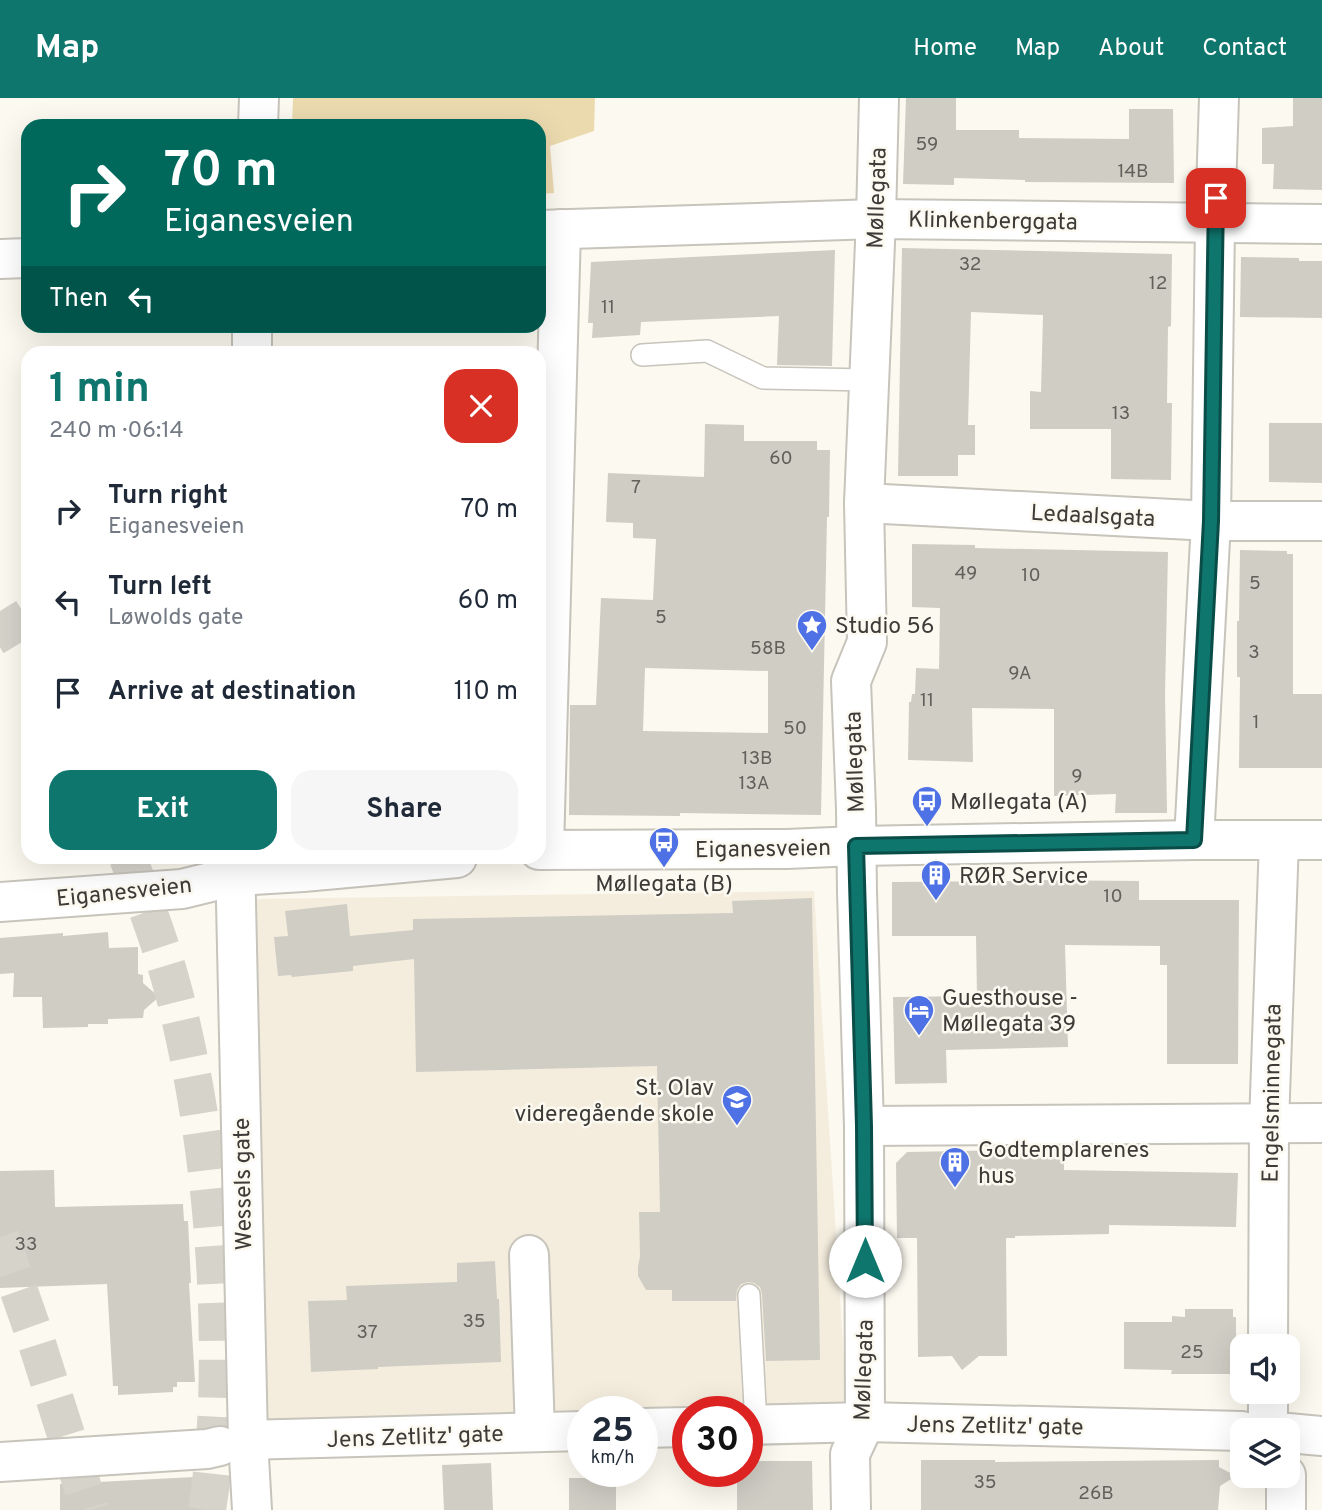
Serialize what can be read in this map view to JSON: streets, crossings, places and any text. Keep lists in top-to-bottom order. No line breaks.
{"streets":{"street":["Møllegata","Klinkenberggata","Ledaalsgata","Eiganesveien","Engelsminnegata","Wessels gate","Jens Zetlitz' gate"]},"crossings":[["Møllegata","Klinkenberggata"],["Møllegata","Ledaalsgata"],["Møllegata","Eiganesveien"],["Møllegata","Jens Zetlitz' gate"],["Eiganesveien","Engelsminnegata"],["Eiganesveien","Wessels gate"],["Wessels gate","Jens Zetlitz' gate"]],"places":{"place":["Studio 56"],"bus stop":["Møllegata (A)","Møllegata (B)"],"building":["RØR Service","Godtemplarenes hus"],"hotel":["Guesthouse - Møllegata 39"],"school or university":["St. Olav videregående skole"]},"house_numbers":["59","14B","32","12","11","13","60","7","49","10","5","5","58B","3","9A","11","1","50","13B","9","13A","10","33","35","37","25","35","26B"],"page":{"header":"Map","nav":["Home","Map","About","Contact"],"turn":["70 m","Eiganesveien"],"then":"Then","heading":["1 min","240 m · 06:14"],"list":[{"name":"Turn right","note":"Eiganesveien","value":"70 m"},{"name":"Turn left","note":"Løwolds gate","value":"60 m"},{"name":"Arrive at destination","value":"110 m"}],"buttons":["Exit","Share"],"speed":"25 km/h","limit":"30"}}
